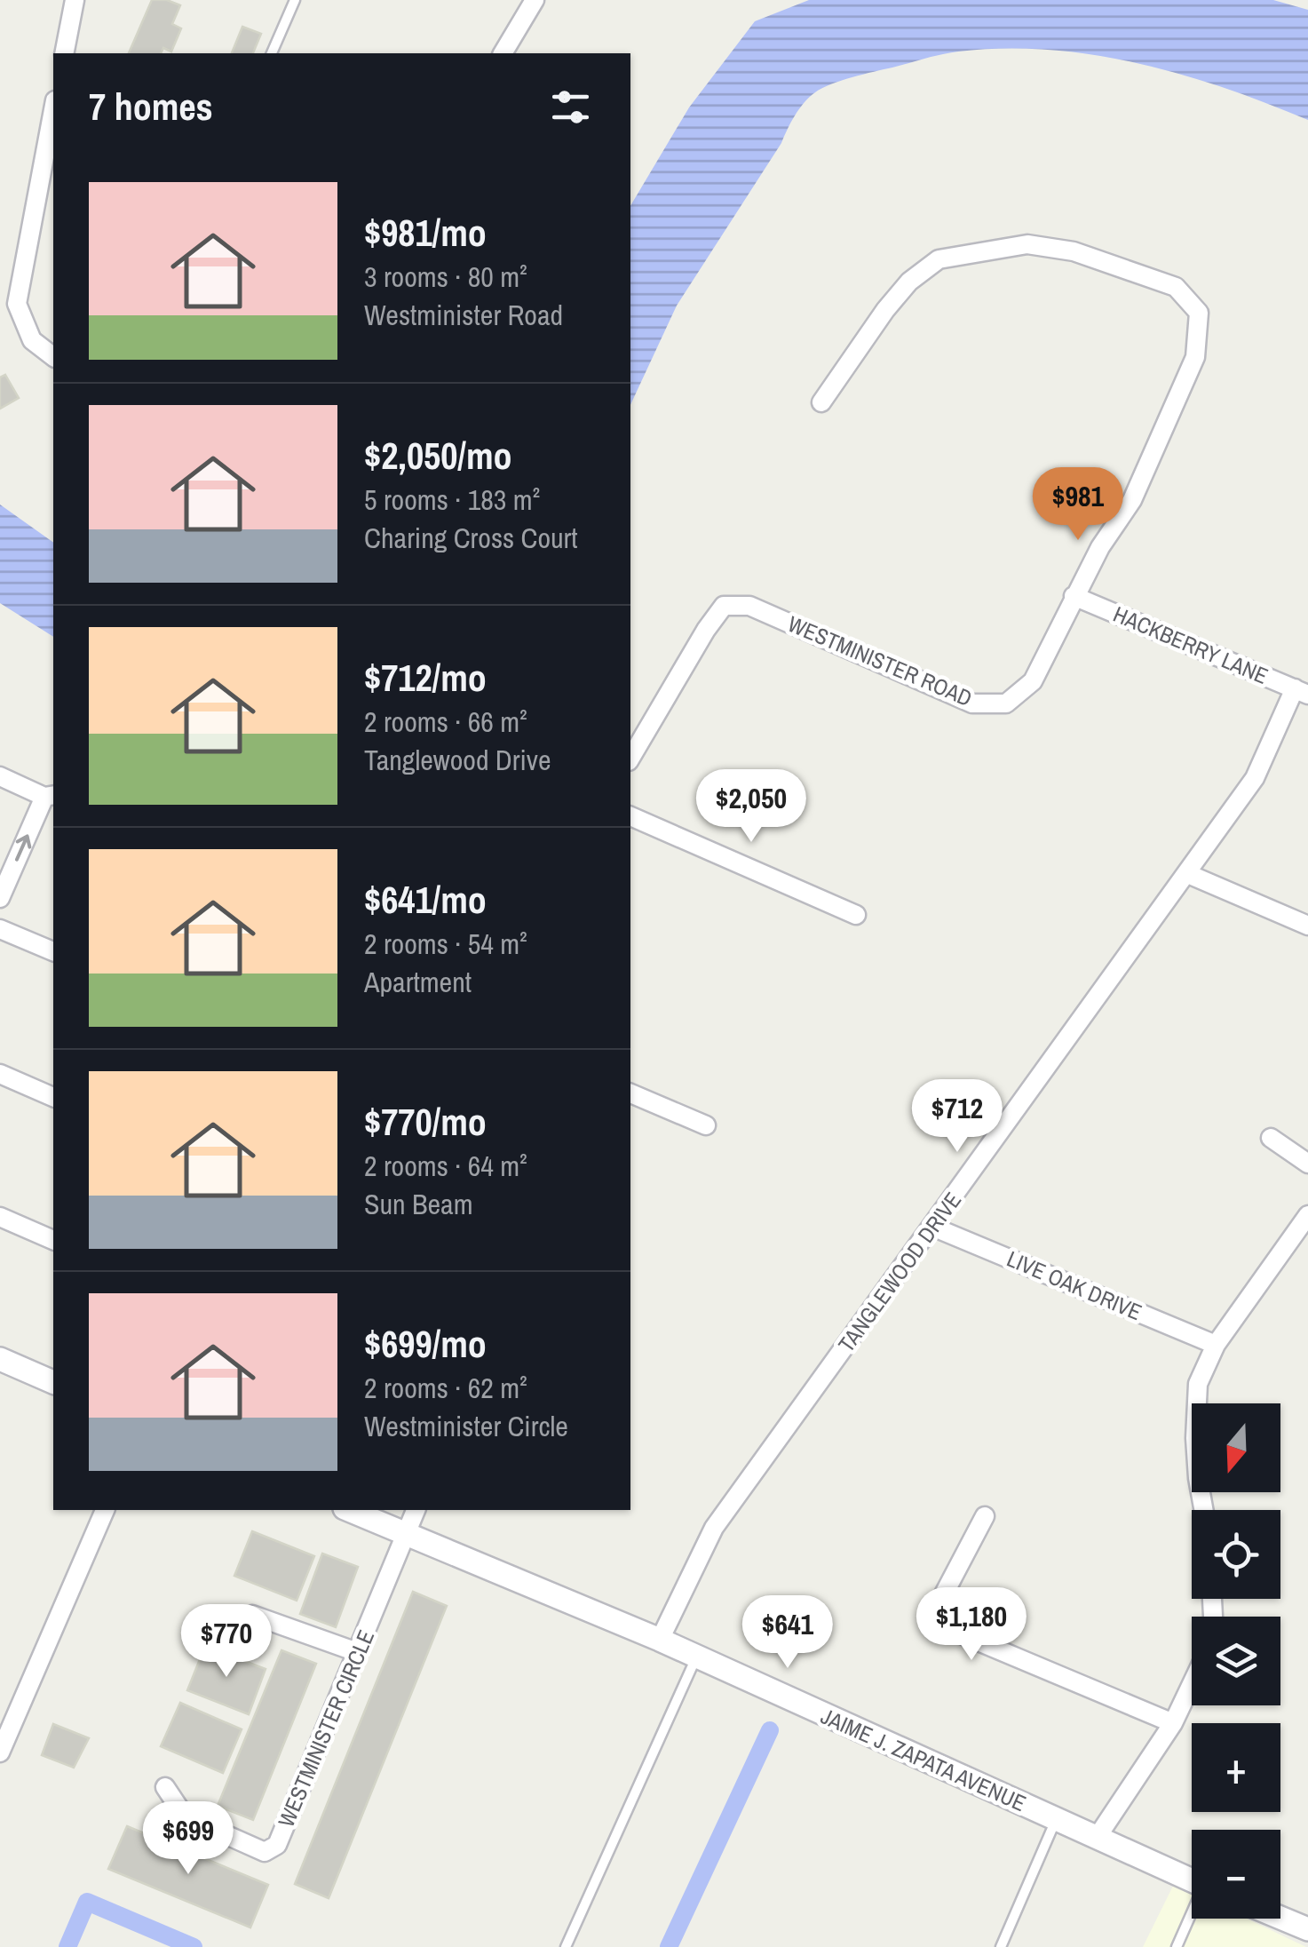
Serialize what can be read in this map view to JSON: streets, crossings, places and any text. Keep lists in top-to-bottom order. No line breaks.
{"streets":{"street":["HACKBERRY LANE","WESTMINISTER ROAD","TANGLEWOOD DRIVE","LIVE OAK DRIVE","WESTMINISTER CIRCLE","JAIME J. ZAPATA AVENUE"]},"crossings":[["HACKBERRY LANE","WESTMINISTER ROAD"],["HACKBERRY LANE","TANGLEWOOD DRIVE"],["TANGLEWOOD DRIVE","LIVE OAK DRIVE"],["TANGLEWOOD DRIVE","JAIME J. ZAPATA AVENUE"],["WESTMINISTER CIRCLE","JAIME J. ZAPATA AVENUE"]],"north":"bottom","page":{"heading":"7 homes","list":[{"name":"$981/mo","note":"3 rooms · 80 m² · Westminister Road"},{"name":"$2,050/mo","note":"5 rooms · 183 m² · Charing Cross Court"},{"name":"$712/mo","note":"2 rooms · 66 m² · Tanglewood Drive"},{"name":"$641/mo","note":"2 rooms · 54 m² · Apartment"},{"name":"$770/mo","note":"2 rooms · 64 m² · Sun Beam"},{"name":"$699/mo","note":"2 rooms · 62 m² · Westminister Circle"}],"price":["$981","$2,050","$712","$1,180","$641","$770","$699"],"map_buttons":["+","−"]}}
